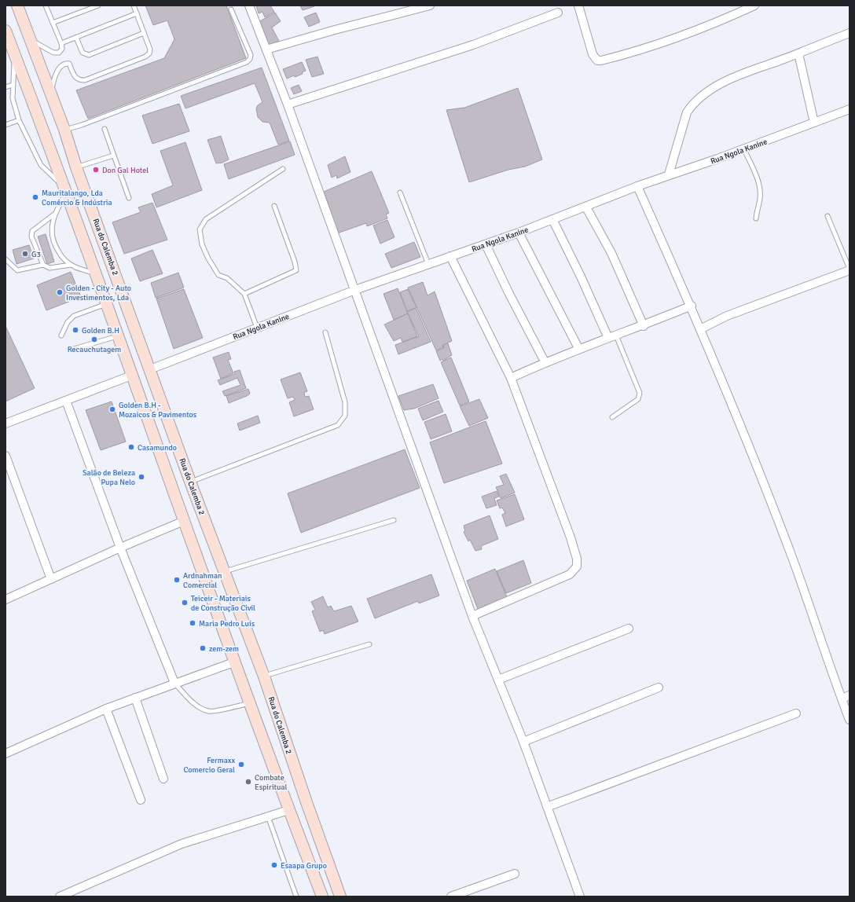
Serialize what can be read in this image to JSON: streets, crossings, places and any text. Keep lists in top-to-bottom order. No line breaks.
{"streets":{"main road":["Rua do Calemba 2"],"street":["Rua Ngola Kanine"]},"crossings":[["Rua Ngola Kanine","Rua do Calemba 2"]],"places":["Don Gal Hotel","Mauritalango, Lda Comércio & Indústria","G3","Golden - City - Auto Investimentos, Lda","Golden B.H","Recauchutagem","Golden B.H - Mozaicos & Pavimentos","Casamundo","Salão de Beleza Pupa Nelo","Ardnahman Comercial","Teiceir - Materiais de Construção Civil","Maria Pedro Luís","zem-zem","Fermaxx Comercio Geral","Combate Espiritual","Esaapa Grupo"]}
